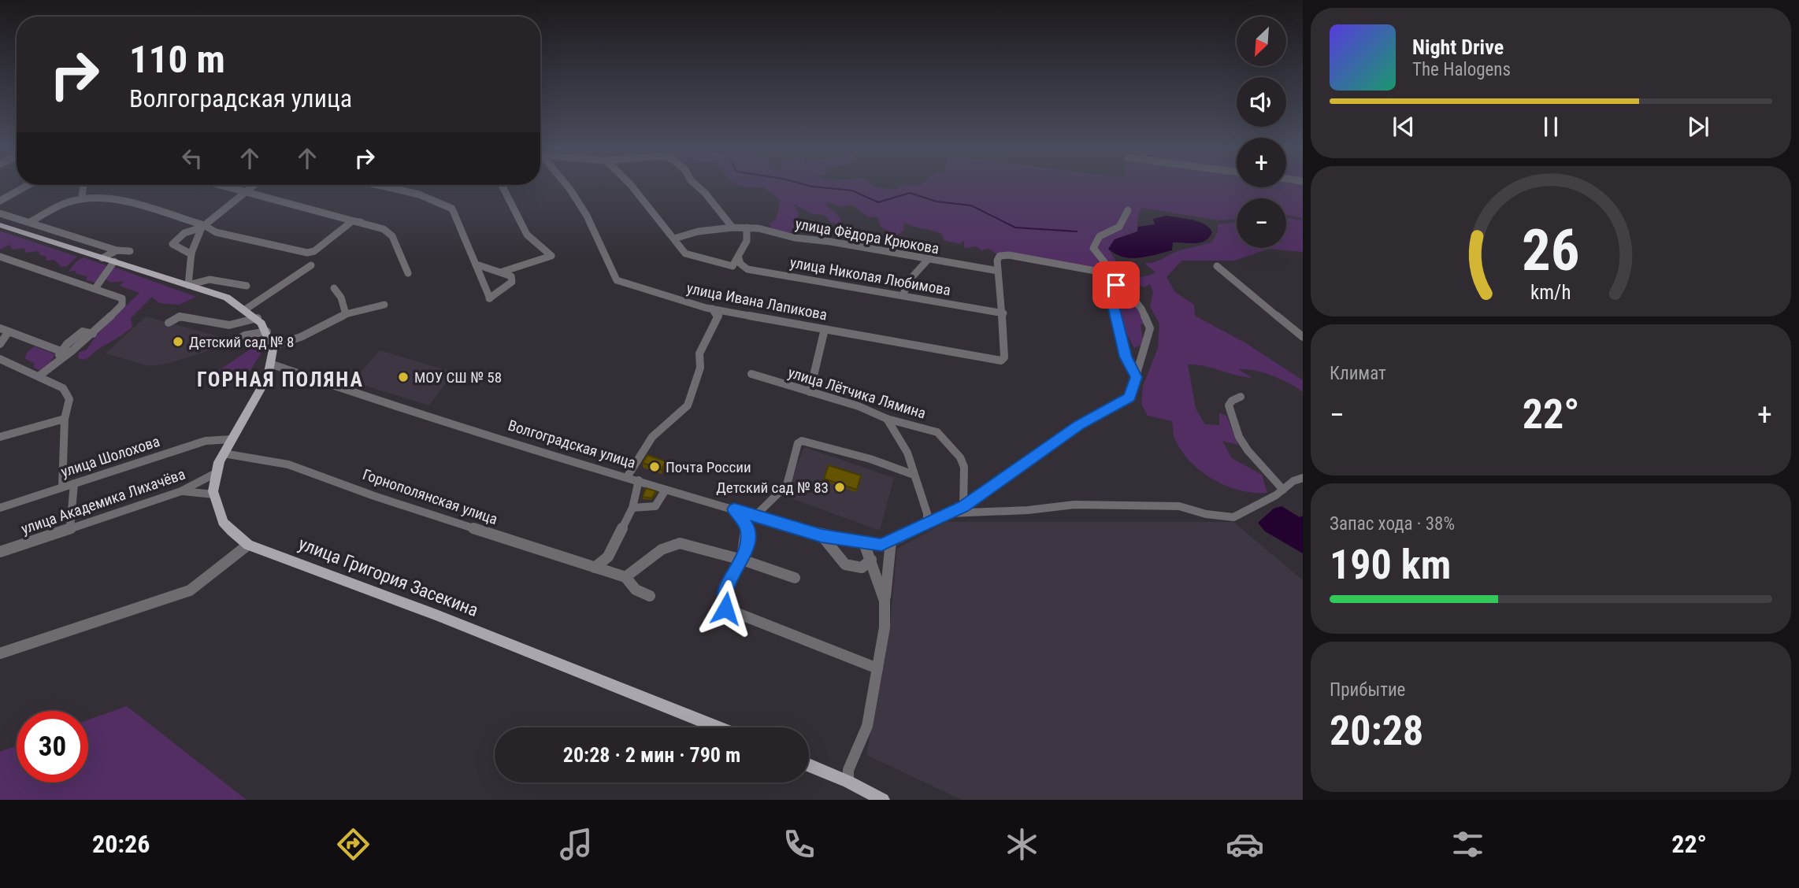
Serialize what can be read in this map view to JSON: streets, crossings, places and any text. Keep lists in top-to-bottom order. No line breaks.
{"streets":{"main road":["улица Григория Засекина"],"street":["улица Фёдора Крюкова","улица Николая Любимова","улица Ивана Лапикова","улица Лётчика Лямина","Волгоградская улица","улица Шолохова","Горнополянская улица","улица Академика Лихачёва"]},"crossings":[["улица Николая Любимова","улица Ивана Лапикова"],["Волгоградская улица","улица Григория Засекина"],["улица Шолохова","улица Григория Засекина"],["Горнополянская улица","улица Григория Засекина"],["улица Академика Лихачёва","улица Григория Засекина"]],"districts":["ГОРНАЯ ПОЛЯНА"],"places":["Детский сад № 8","МОУ СШ № 58","Почта России","Детский сад № 83"],"north":"bottom left","page":{"map_buttons":["+","−"],"turn":["110 m","Волгоградская улица"],"song":["Night Drive","The Halogens"],"tile":["Климат",["Запас хода · 38%","190 km"],["Прибытие","20:28"]],"heat":["−","22°","+"],"limit":"30","trip":"20:28 · 2 мин · 790 m","tabs":["20:26","22°"],"gauge":["26","km/h"]}}
